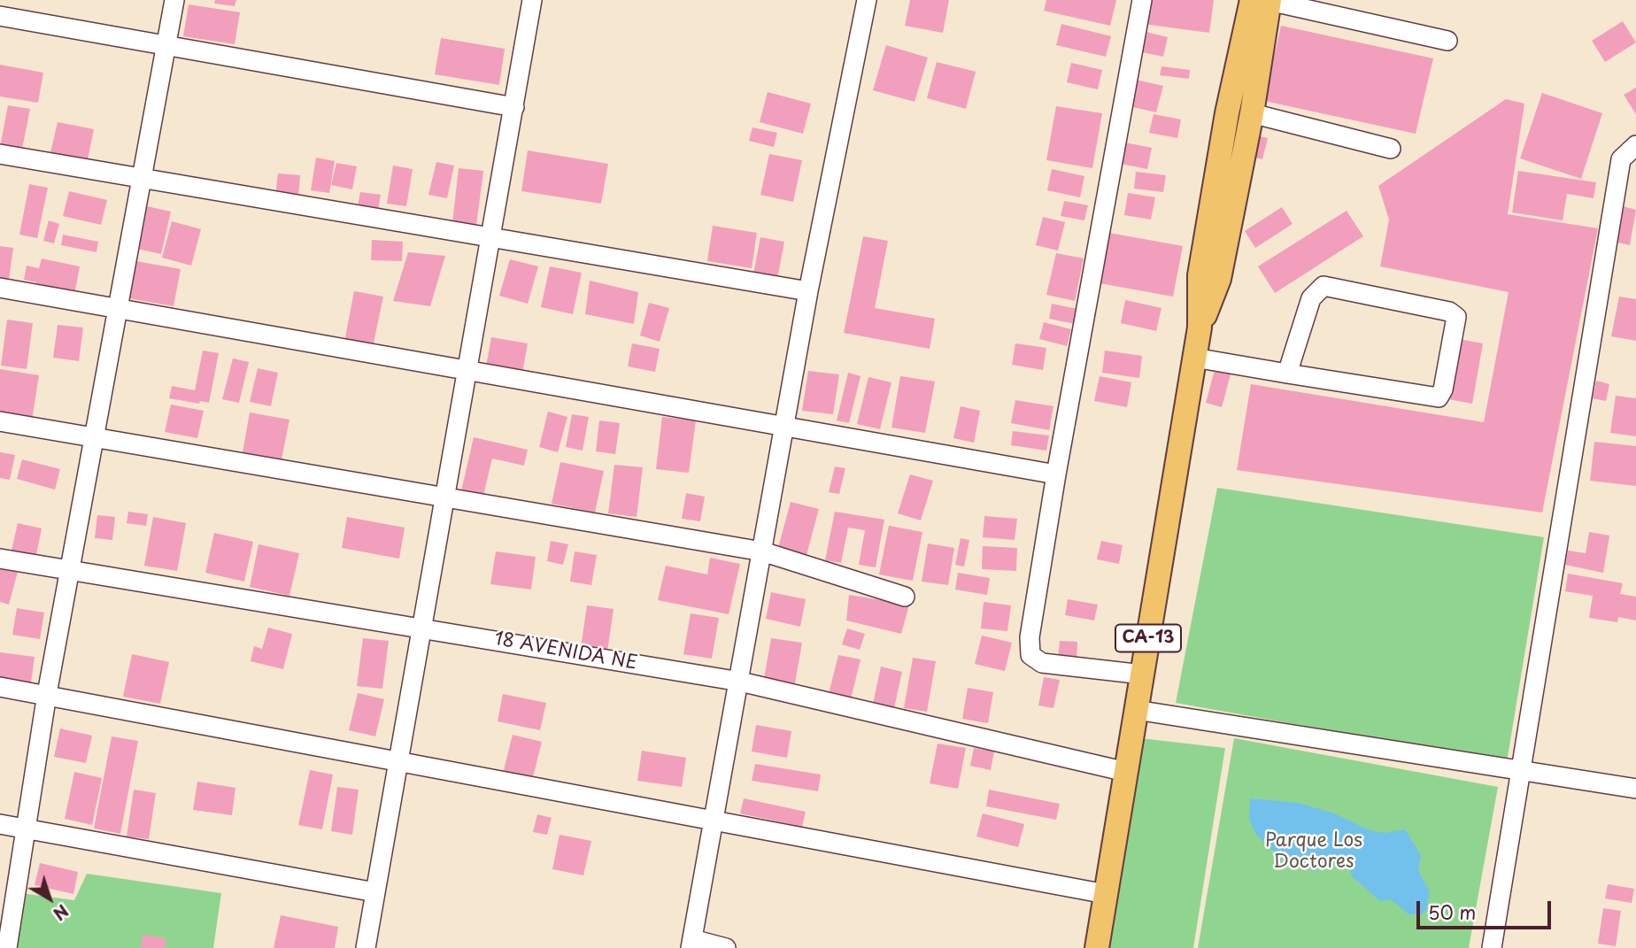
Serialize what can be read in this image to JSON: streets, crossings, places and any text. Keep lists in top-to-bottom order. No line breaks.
{"streets":{"main road":["CA-13"],"street":["18 AVENIDA NE"]},"crossings":[["CA-13","18 AVENIDA NE"]],"parks":["Parque Los Doctores"],"scale_bar":"50 m","north":"bottom right"}
